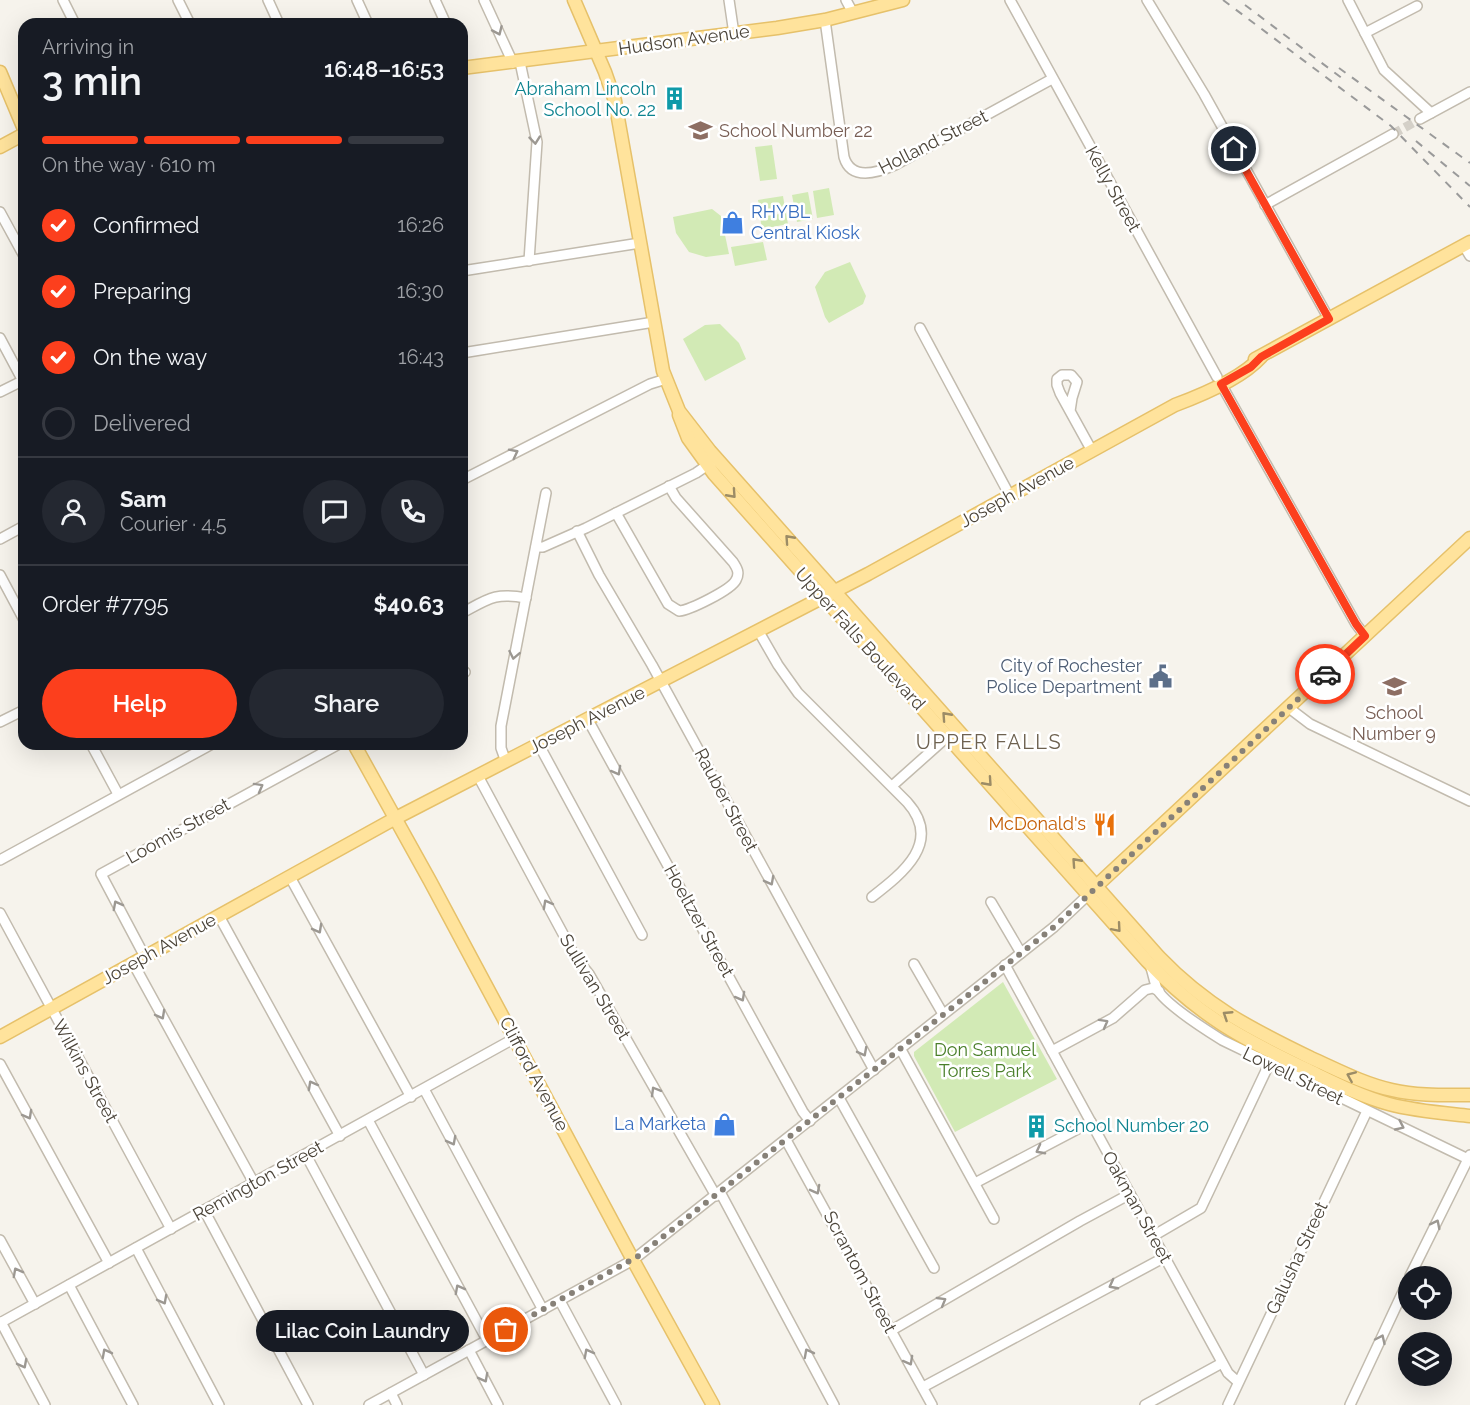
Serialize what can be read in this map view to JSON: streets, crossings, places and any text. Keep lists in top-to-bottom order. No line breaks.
{"streets":{"main road":["Hudson Avenue","Joseph Avenue","Upper Falls Boulevard","Clifford Avenue"],"street":["Holland Street","Kelly Street","Rauber Street","Loomis Street","Hoeltzer Street","Sullivan Street","Wilkins Street","Lowell Street","Remington Street","Oakman Street","Galusha Street","Scrantom Street"]},"crossings":[["Hudson Avenue","Holland Street"],["Hudson Avenue","Upper Falls Boulevard"],["Holland Street","Kelly Street"],["Kelly Street","Joseph Avenue"],["Joseph Avenue","Upper Falls Boulevard"],["Joseph Avenue","Rauber Street"],["Joseph Avenue","Loomis Street"],["Joseph Avenue","Hoeltzer Street"],["Joseph Avenue","Sullivan Street"],["Joseph Avenue","Wilkins Street"],["Joseph Avenue","Clifford Avenue"],["Upper Falls Boulevard","Lowell Street"],["Wilkins Street","Remington Street"],["Clifford Avenue","Remington Street"],["Lowell Street","Galusha Street"],["Oakman Street","Galusha Street"]],"one_way":["Rauber Street","Sullivan Street"],"districts":["UPPER FALLS"],"parks":["Don Samuel Torres Park"],"places":{"building":["Abraham Lincoln School No. 22","School Number 20"],"school or university":["School Number 22","School Number 9"],"shop":["RHYBL Central Kiosk","La Marketa"],"public building":["City of Rochester Police Department"],"restaurant":["McDonald's"],"other":["Lilac Coin Laundry"]},"page":{"heading":["3 min","Arriving in","16:48–16:53"],"panel":["Sam","Courier · 4.5","Order #7795","$40.63"],"bar":"On the way · 610 m","list":[["Confirmed","16:26"],["Preparing","16:30"],["On the way","16:43"],"Delivered"],"buttons":["Help","Share"],"bubble":"Lilac Coin Laundry"}}
